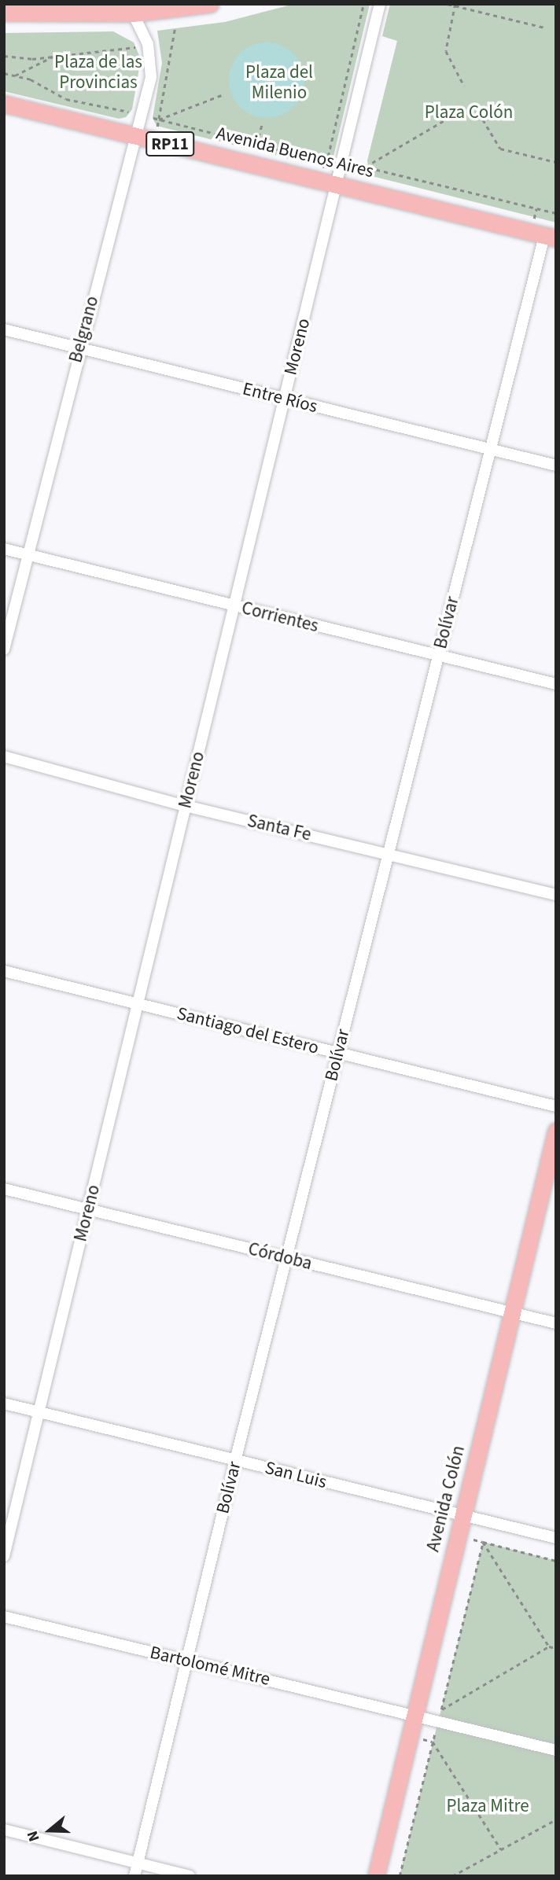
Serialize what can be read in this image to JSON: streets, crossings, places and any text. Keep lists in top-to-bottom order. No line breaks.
{"streets":{"main road":["RP11","Avenida Buenos Aires","Avenida Colón"],"street":["Belgrano","Moreno","Entre Ríos","Corrientes","Bolívar","Santa Fe","Santiago del Estero","Córdoba","San Luis","Bartolomé Mitre"]},"crossings":[["Avenida Buenos Aires","Belgrano"],["Avenida Buenos Aires","Moreno"],["Avenida Buenos Aires","Bolívar"],["Belgrano","Entre Ríos"],["Belgrano","Corrientes"],["Moreno","Entre Ríos"],["Moreno","Corrientes"],["Moreno","Santa Fe"],["Moreno","Santiago del Estero"],["Moreno","Córdoba"],["Moreno","San Luis"],["Entre Ríos","Bolívar"],["Corrientes","Bolívar"],["Bolívar","Santa Fe"],["Bolívar","Santiago del Estero"],["Bolívar","Córdoba"],["Bolívar","San Luis"],["Bolívar","Bartolomé Mitre"],["Córdoba","Avenida Colón"],["San Luis","Avenida Colón"],["Avenida Colón","Bartolomé Mitre"]],"parks":["Plaza de las Provincias","Plaza del Milenio","Plaza Colón","Plaza Mitre"],"north":"left"}
